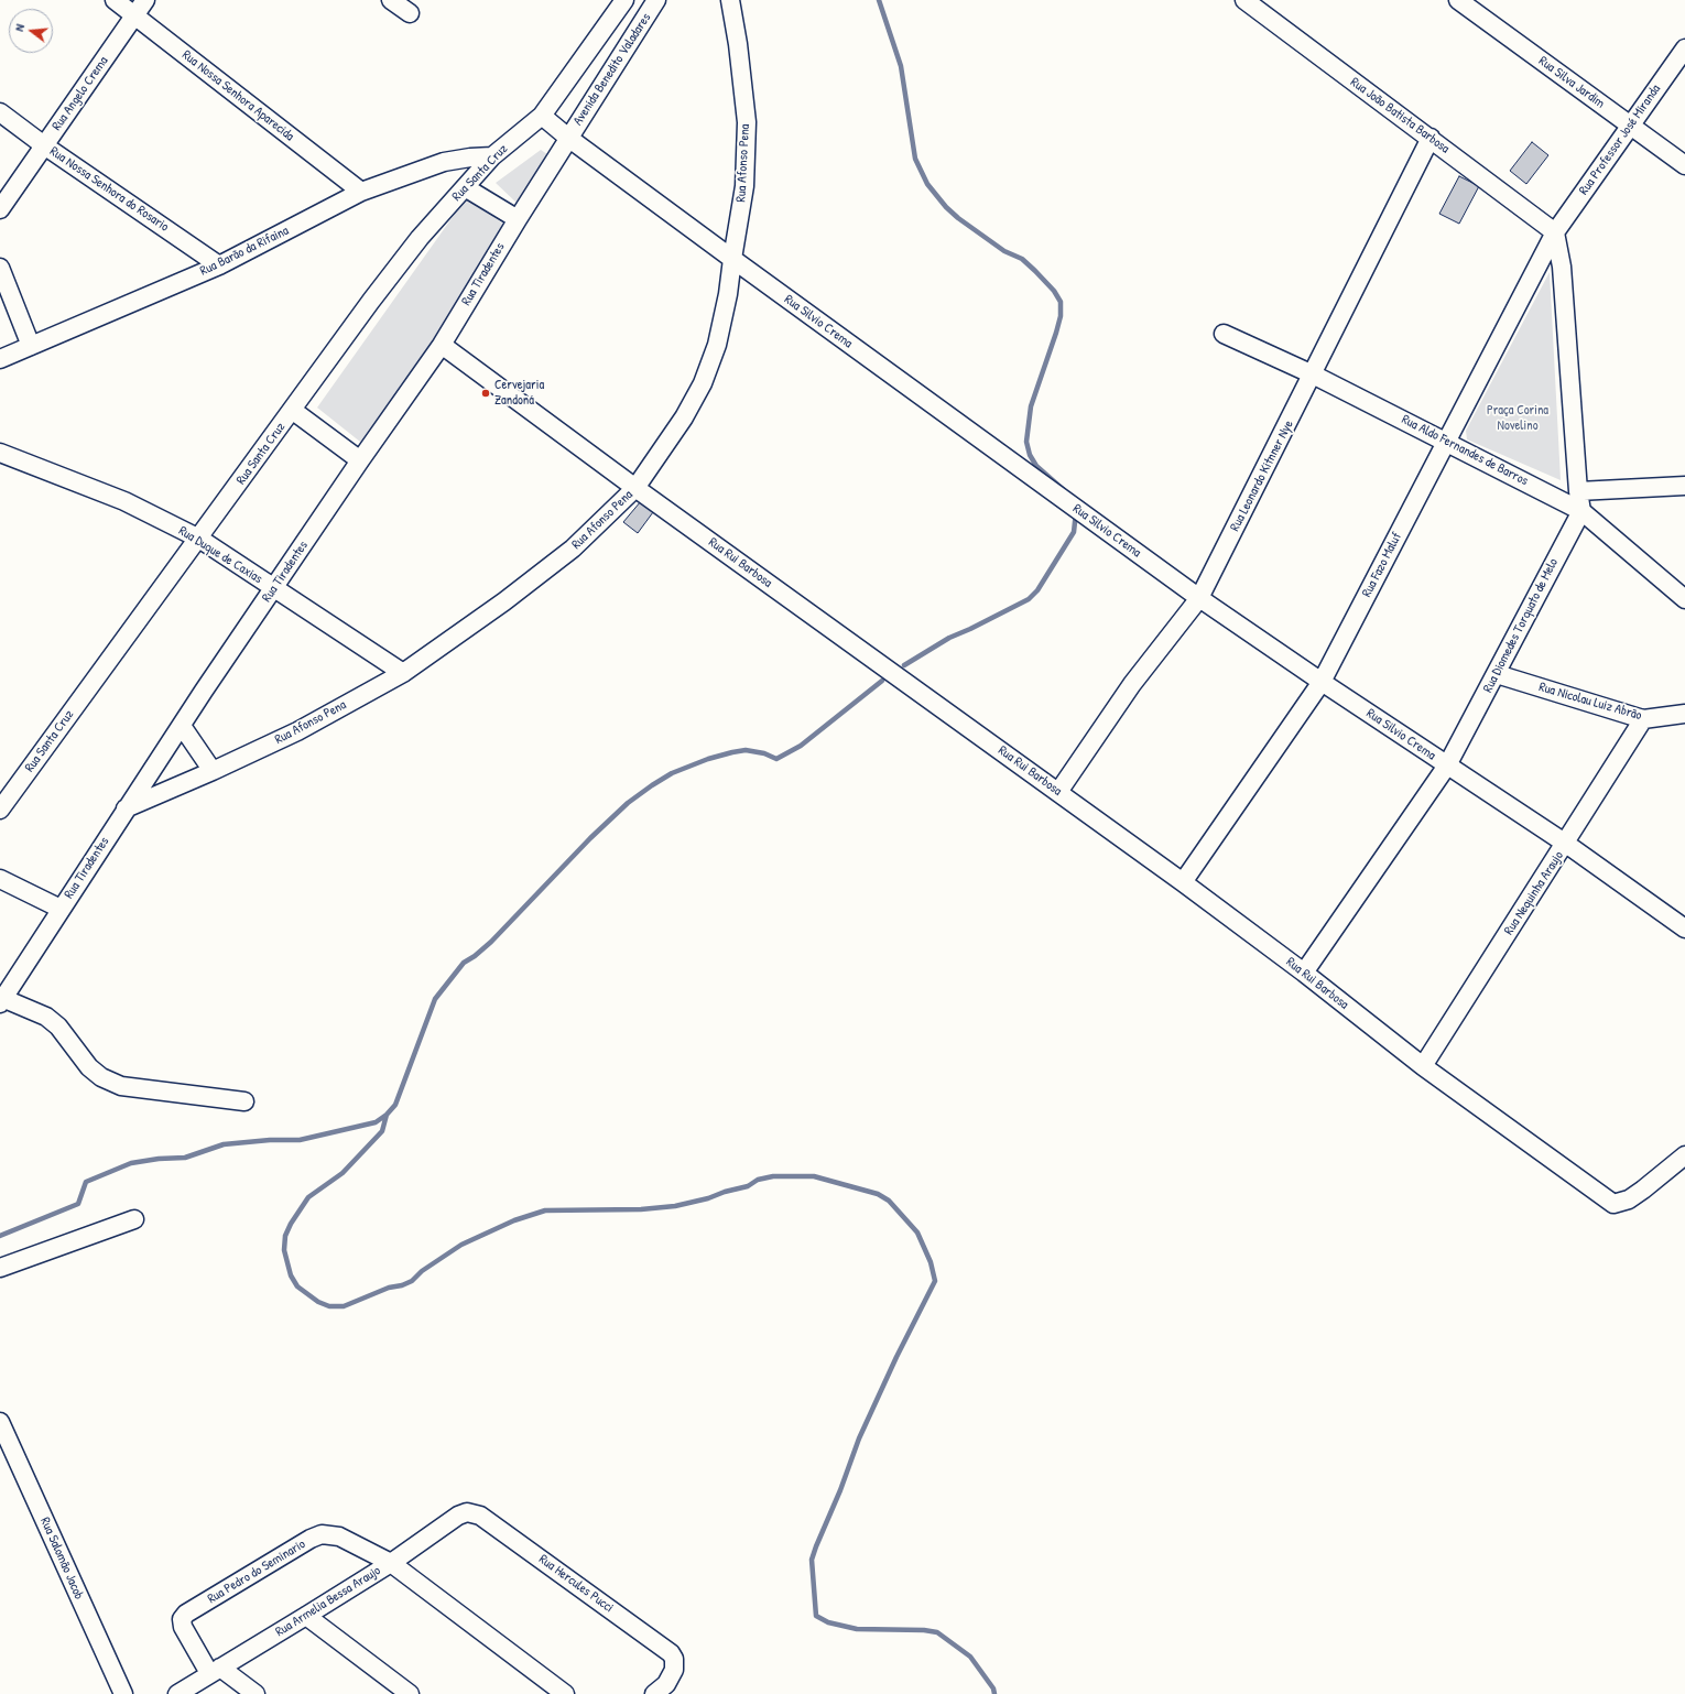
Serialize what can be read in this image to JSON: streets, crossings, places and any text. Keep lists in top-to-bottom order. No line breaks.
{"streets":{"street":["Avenida Benedito Valadares","Rua Silva Jardim","Rua Angelo Crema","Rua Nossa Senhora Aparecida","Rua João Batista Barbosa","Rua Professor José Miranda","Rua Afonso Pena","Rua Santa Cruz","Rua Nossa Senhora do Rosario","Rua Barão da Rifaina","Rua Tiradentes","Rua Silvio Crema","Rua Aldo Fernandes de Barros","Rua Leonardo Kitnner Nye","Rua Duque de Caxias","Rua Rui Barbosa","Rua Fazo Maluf","Rua Diomedes Torquato de Melo","Rua Nicolau Luiz Abrão","Rua Nequinha Araujo","Rua Salomão Jacob","Rua Pedro do Seminario","Rua Hercules Pucci","Rua Armelia Bessa Araujo"]},"crossings":[["Avenida Benedito Valadares","Rua Santa Cruz"],["Avenida Benedito Valadares","Rua Tiradentes"],["Avenida Benedito Valadares","Rua Silvio Crema"],["Rua Silva Jardim","Rua Professor José Miranda"],["Rua Angelo Crema","Rua Nossa Senhora Aparecida"],["Rua Angelo Crema","Rua Nossa Senhora do Rosario"],["Rua Nossa Senhora Aparecida","Rua Barão da Rifaina"],["Rua João Batista Barbosa","Rua Professor José Miranda"],["Rua João Batista Barbosa","Rua Leonardo Kitnner Nye"],["Rua João Batista Barbosa","Rua Fazo Maluf"],["Rua Professor José Miranda","Rua Fazo Maluf"],["Rua Afonso Pena","Rua Tiradentes"],["Rua Afonso Pena","Rua Silvio Crema"],["Rua Afonso Pena","Rua Duque de Caxias"],["Rua Afonso Pena","Rua Rui Barbosa"],["Rua Santa Cruz","Rua Barão da Rifaina"],["Rua Santa Cruz","Rua Silvio Crema"],["Rua Santa Cruz","Rua Duque de Caxias"],["Rua Nossa Senhora do Rosario","Rua Barão da Rifaina"],["Rua Tiradentes","Rua Silvio Crema"],["Rua Tiradentes","Rua Duque de Caxias"],["Rua Tiradentes","Rua Rui Barbosa"],["Rua Silvio Crema","Rua Leonardo Kitnner Nye"],["Rua Silvio Crema","Rua Fazo Maluf"],["Rua Silvio Crema","Rua Diomedes Torquato de Melo"],["Rua Silvio Crema","Rua Nequinha Araujo"],["Rua Aldo Fernandes de Barros","Rua Leonardo Kitnner Nye"],["Rua Aldo Fernandes de Barros","Rua Fazo Maluf"],["Rua Aldo Fernandes de Barros","Rua Diomedes Torquato de Melo"],["Rua Leonardo Kitnner Nye","Rua Rui Barbosa"],["Rua Rui Barbosa","Rua Fazo Maluf"],["Rua Rui Barbosa","Rua Diomedes Torquato de Melo"],["Rua Rui Barbosa","Rua Nequinha Araujo"],["Rua Diomedes Torquato de Melo","Rua Nicolau Luiz Abrão"],["Rua Nicolau Luiz Abrão","Rua Nequinha Araujo"],["Rua Pedro do Seminario","Rua Armelia Bessa Araujo"],["Rua Hercules Pucci","Rua Armelia Bessa Araujo"]],"parks":["Praça Corina Novelino"],"places":["Cervejaria Zandoná"],"north":"left"}
